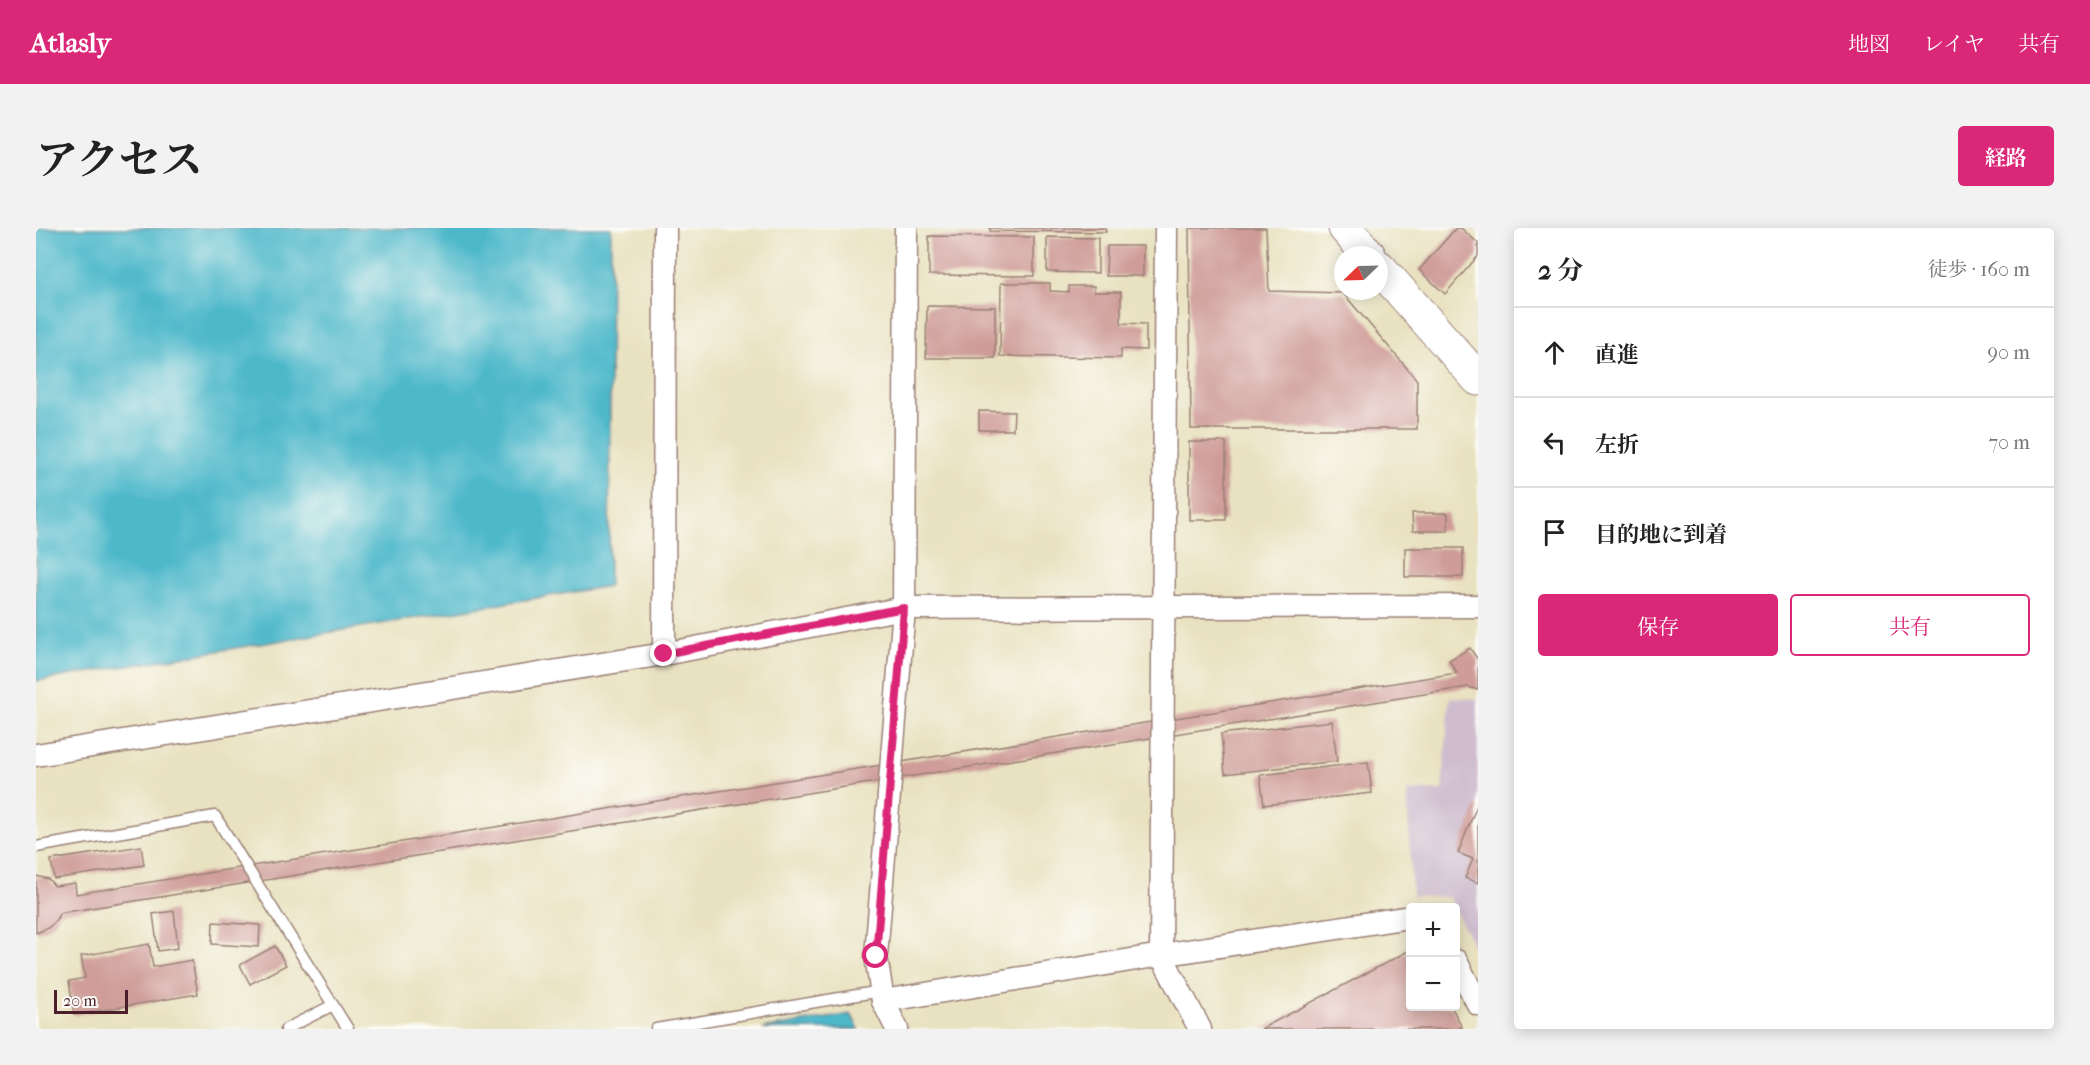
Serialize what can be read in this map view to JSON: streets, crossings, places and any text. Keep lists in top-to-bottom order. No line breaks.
{"scale_bar":"20 m","north":"bottom left","page":{"header":"Atlasly","nav":["地図","レイヤ","共有"],"title":"アクセス","buttons":["経路",["保存","共有"]],"heading":["2 分","徒歩 · 160 m"],"list":[["直進","90 m"],["左折","70 m"],"目的地に到着"],"map_buttons":["+","−"],"scale":"20 m"}}
